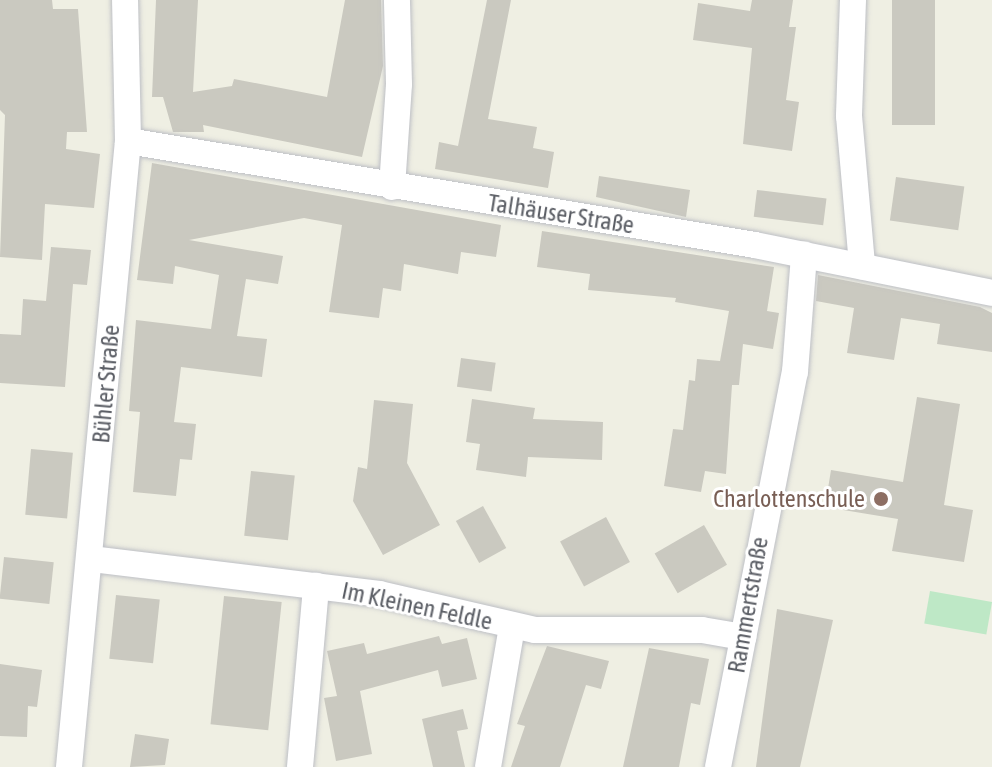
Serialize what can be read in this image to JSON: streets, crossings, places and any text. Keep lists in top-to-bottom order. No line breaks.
{"streets":{"street":["Talhäuser Straße","Bühler Straße","Rammertstraße","Im Kleinen Feldle"]},"crossings":[["Talhäuser Straße","Bühler Straße"],["Talhäuser Straße","Rammertstraße"],["Bühler Straße","Im Kleinen Feldle"],["Rammertstraße","Im Kleinen Feldle"]],"places":["Charlottenschule"]}
